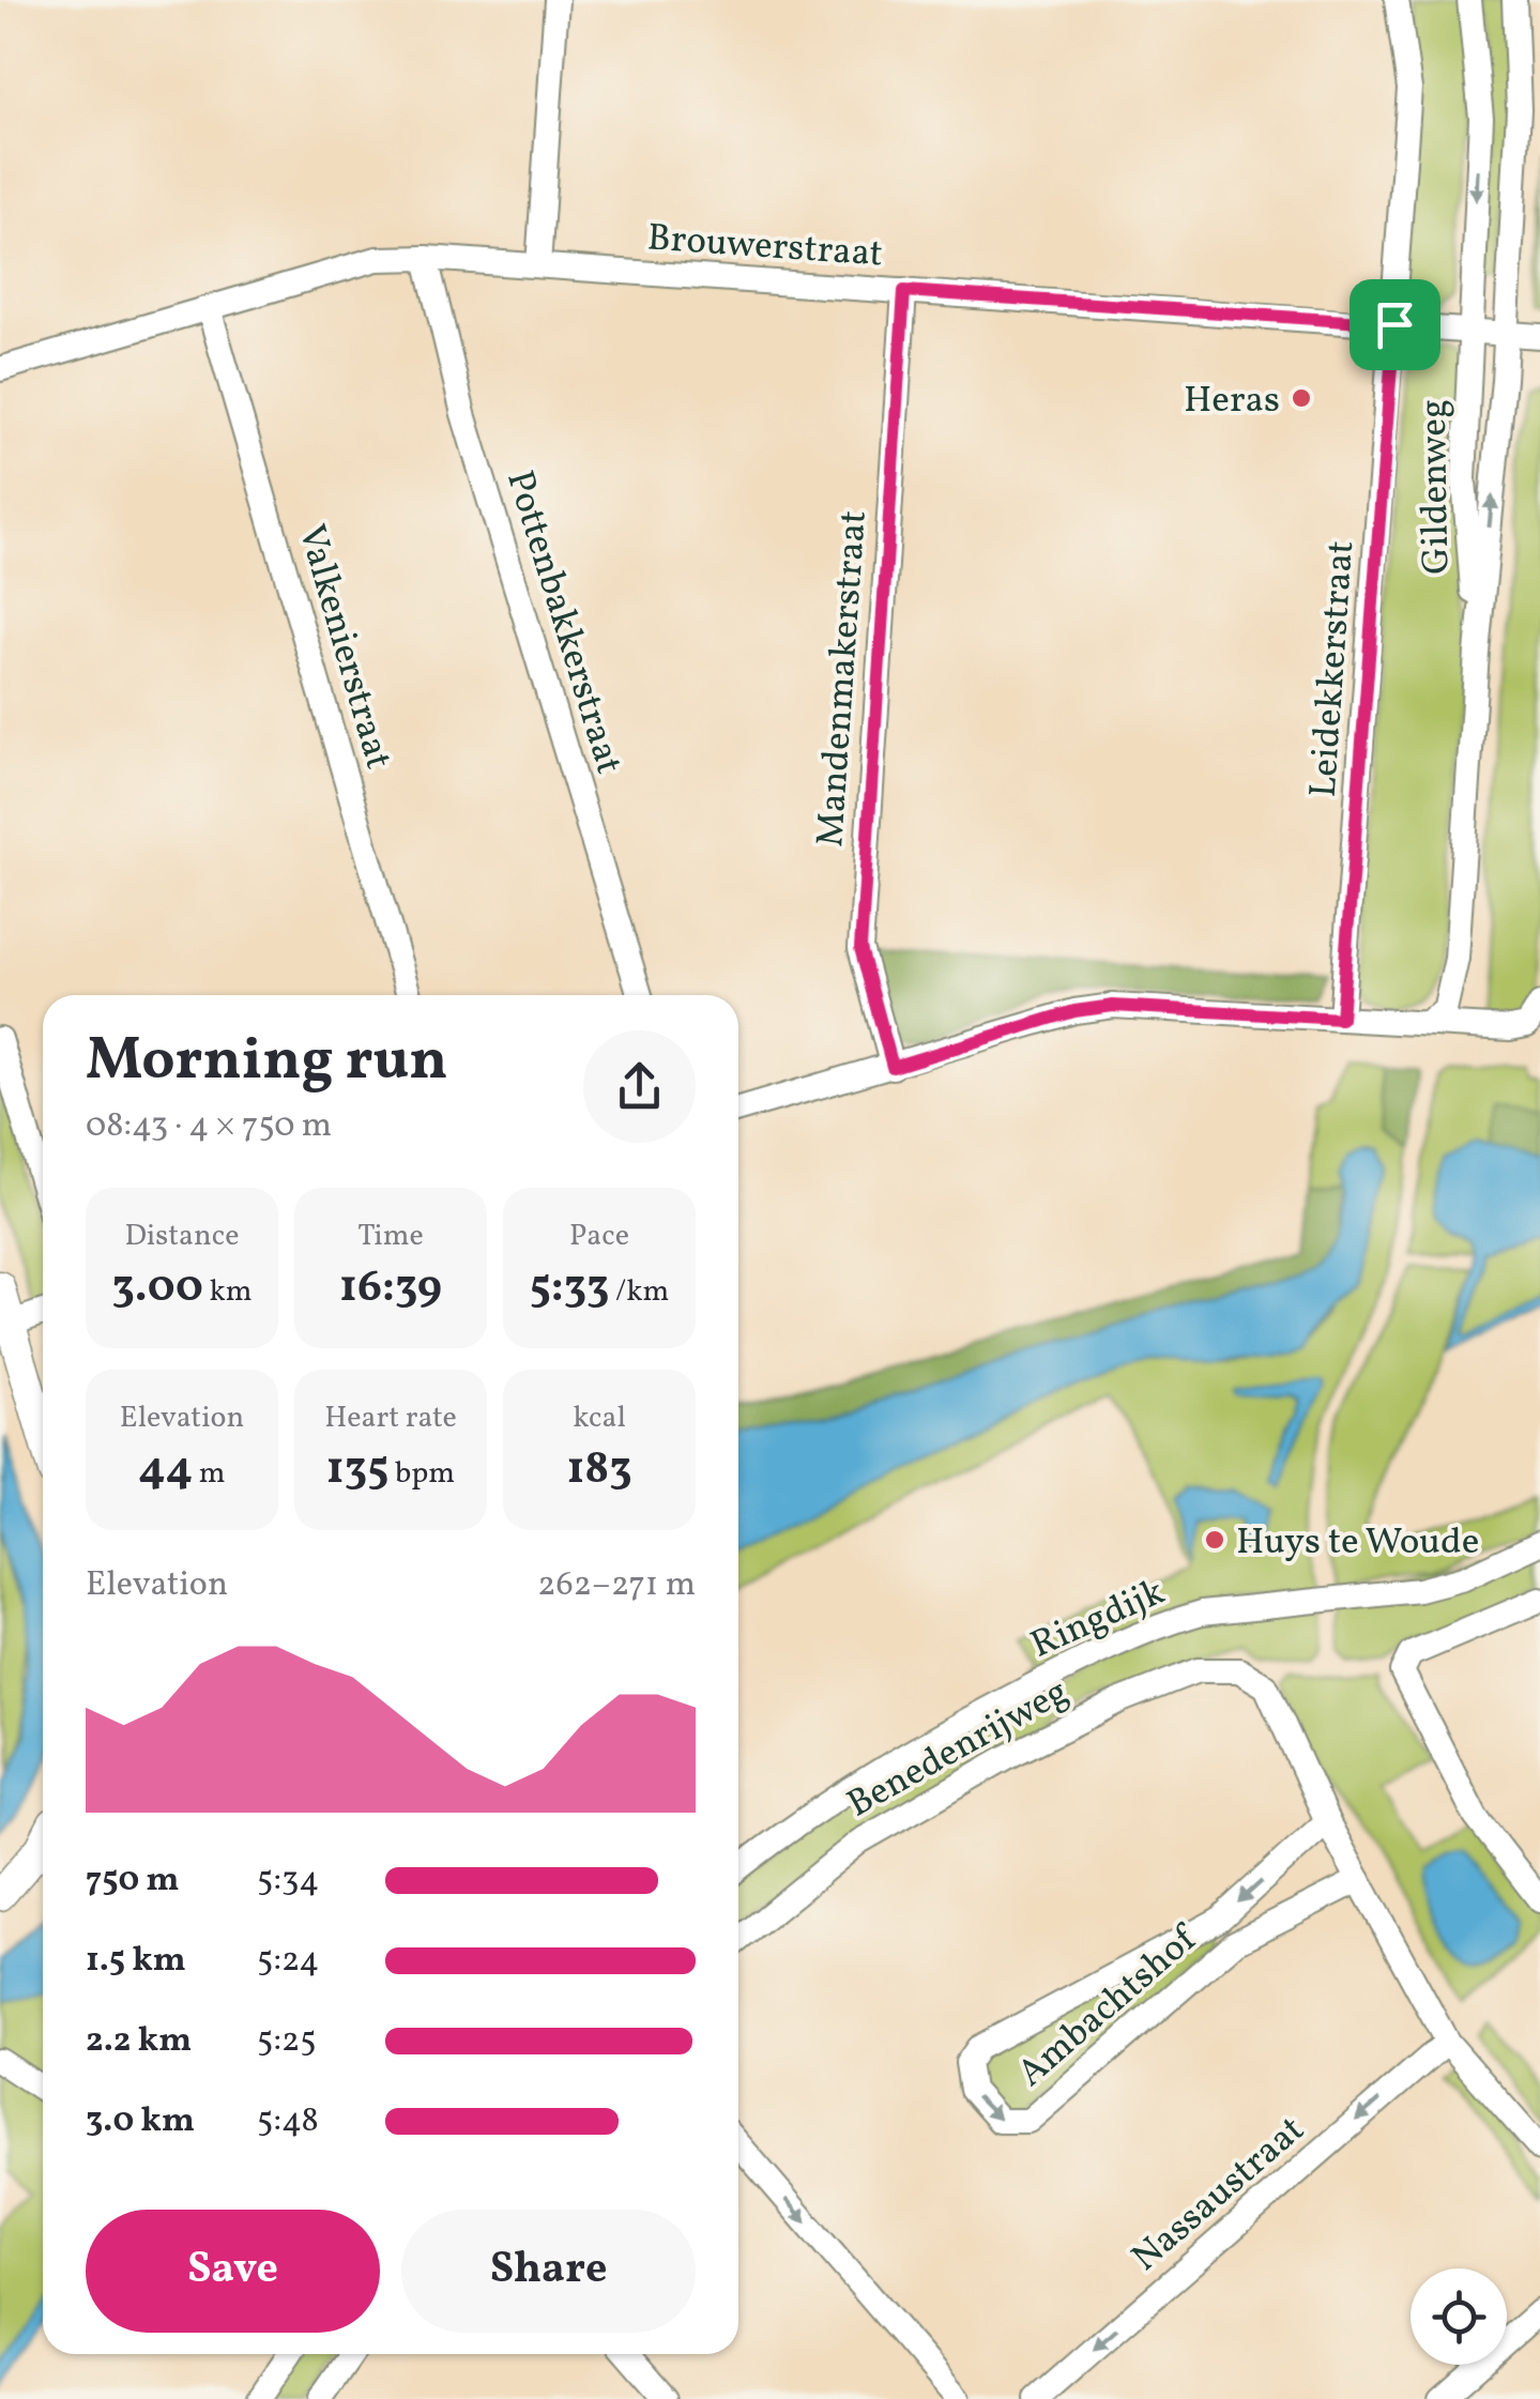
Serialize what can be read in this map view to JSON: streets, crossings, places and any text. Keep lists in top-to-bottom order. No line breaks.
{"streets":{"street":["Brouwerstraat","Gildenweg","Pottenbakkerstraat","Valkenierstraat","Leidekkerstraat","Mandenmakerstraat","Ringdijk","Benedenrijweg","Ambachtshof","Nassaustraat"]},"crossings":[["Brouwerstraat","Gildenweg"],["Brouwerstraat","Pottenbakkerstraat"],["Brouwerstraat","Valkenierstraat"],["Brouwerstraat","Leidekkerstraat"],["Brouwerstraat","Mandenmakerstraat"],["Benedenrijweg","Ambachtshof"]],"one_way":["Nassaustraat"],"places":["Heras","Huys te Woude"],"page":{"heading":["Morning run","08:43 · 4 × 750 m"],"stats":[["Distance","3.00 km"],["Time","16:39"],["Pace","5:33 /km"],["Elevation","44 m"],["Heart rate","135 bpm"],["kcal","183"]],"chart":["Elevation","262–271 m"],"list":[{"name":"750 m","note":"5:34"},{"name":"1.5 km","note":"5:24"},{"name":"2.2 km","note":"5:25"},{"name":"3.0 km","note":"5:48"}],"buttons":["Save","Share"]}}
